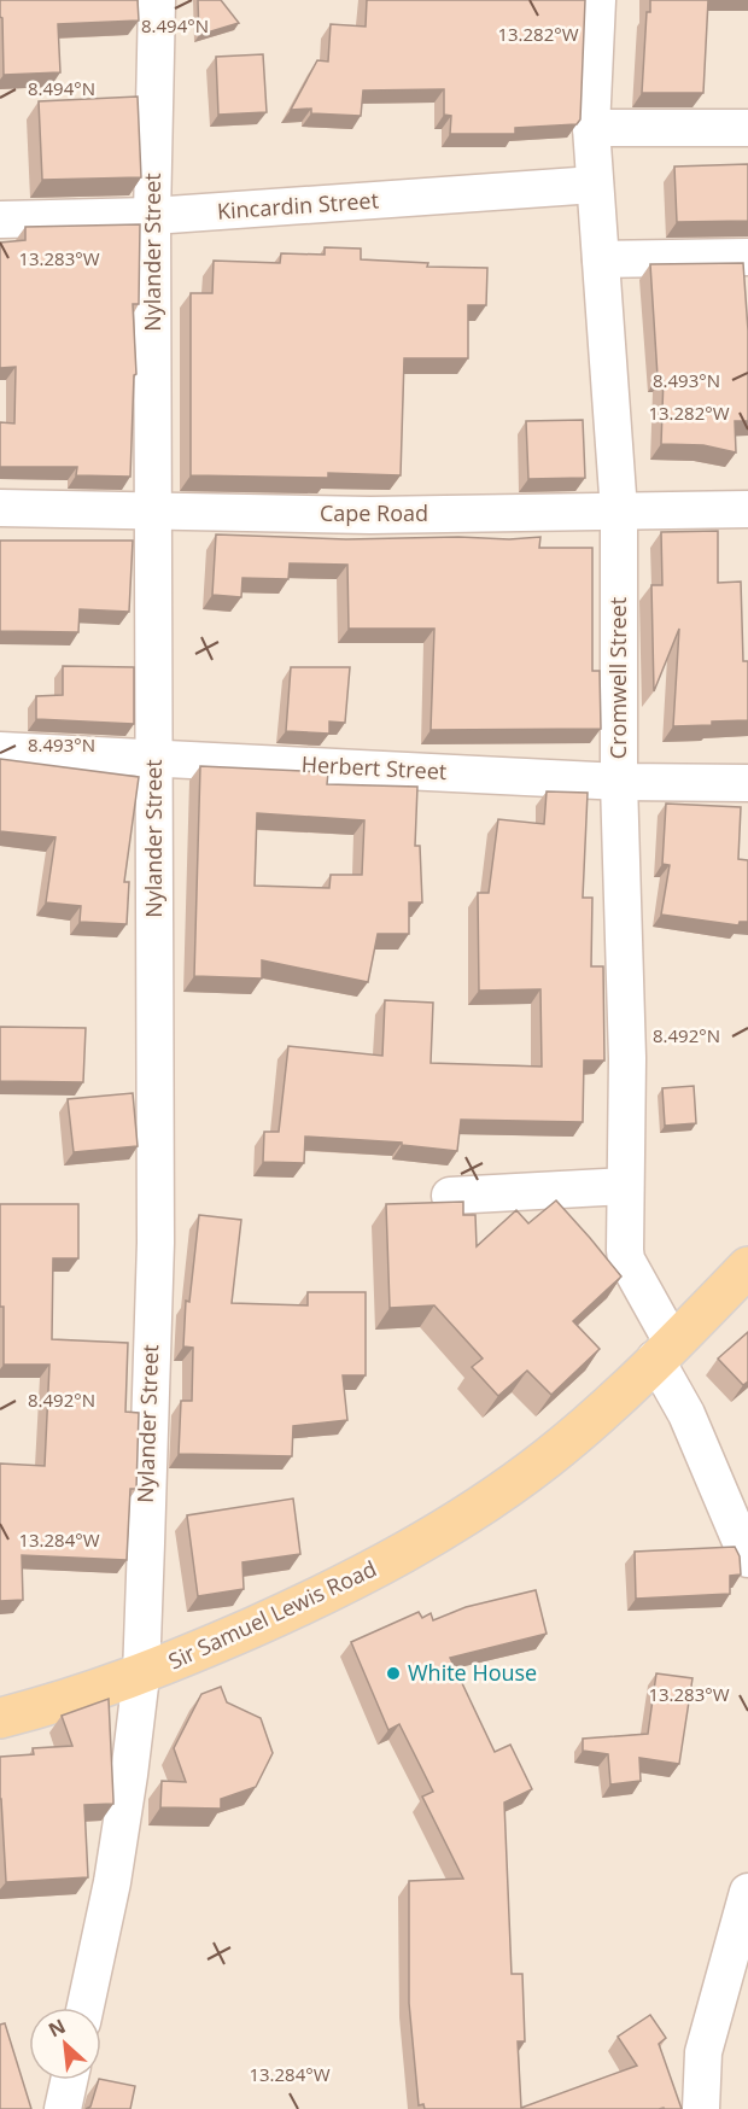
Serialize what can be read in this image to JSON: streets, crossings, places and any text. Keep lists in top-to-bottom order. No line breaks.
{"streets":{"main road":["Sir Samuel Lewis Road"],"street":["Kincardin Street","Nylander Street","Cape Road","Cromwell Street","Herbert Street"]},"crossings":[["Kincardin Street","Nylander Street"],["Kincardin Street","Cromwell Street"],["Nylander Street","Cape Road"],["Nylander Street","Herbert Street"],["Nylander Street","Sir Samuel Lewis Road"],["Cape Road","Cromwell Street"],["Cromwell Street","Herbert Street"],["Cromwell Street","Sir Samuel Lewis Road"]],"places":["White House"],"north":"top left","coordinates":["8.494°N","13.282°W","13.283°W","8.493°N","8.492°N","13.284°W"]}
